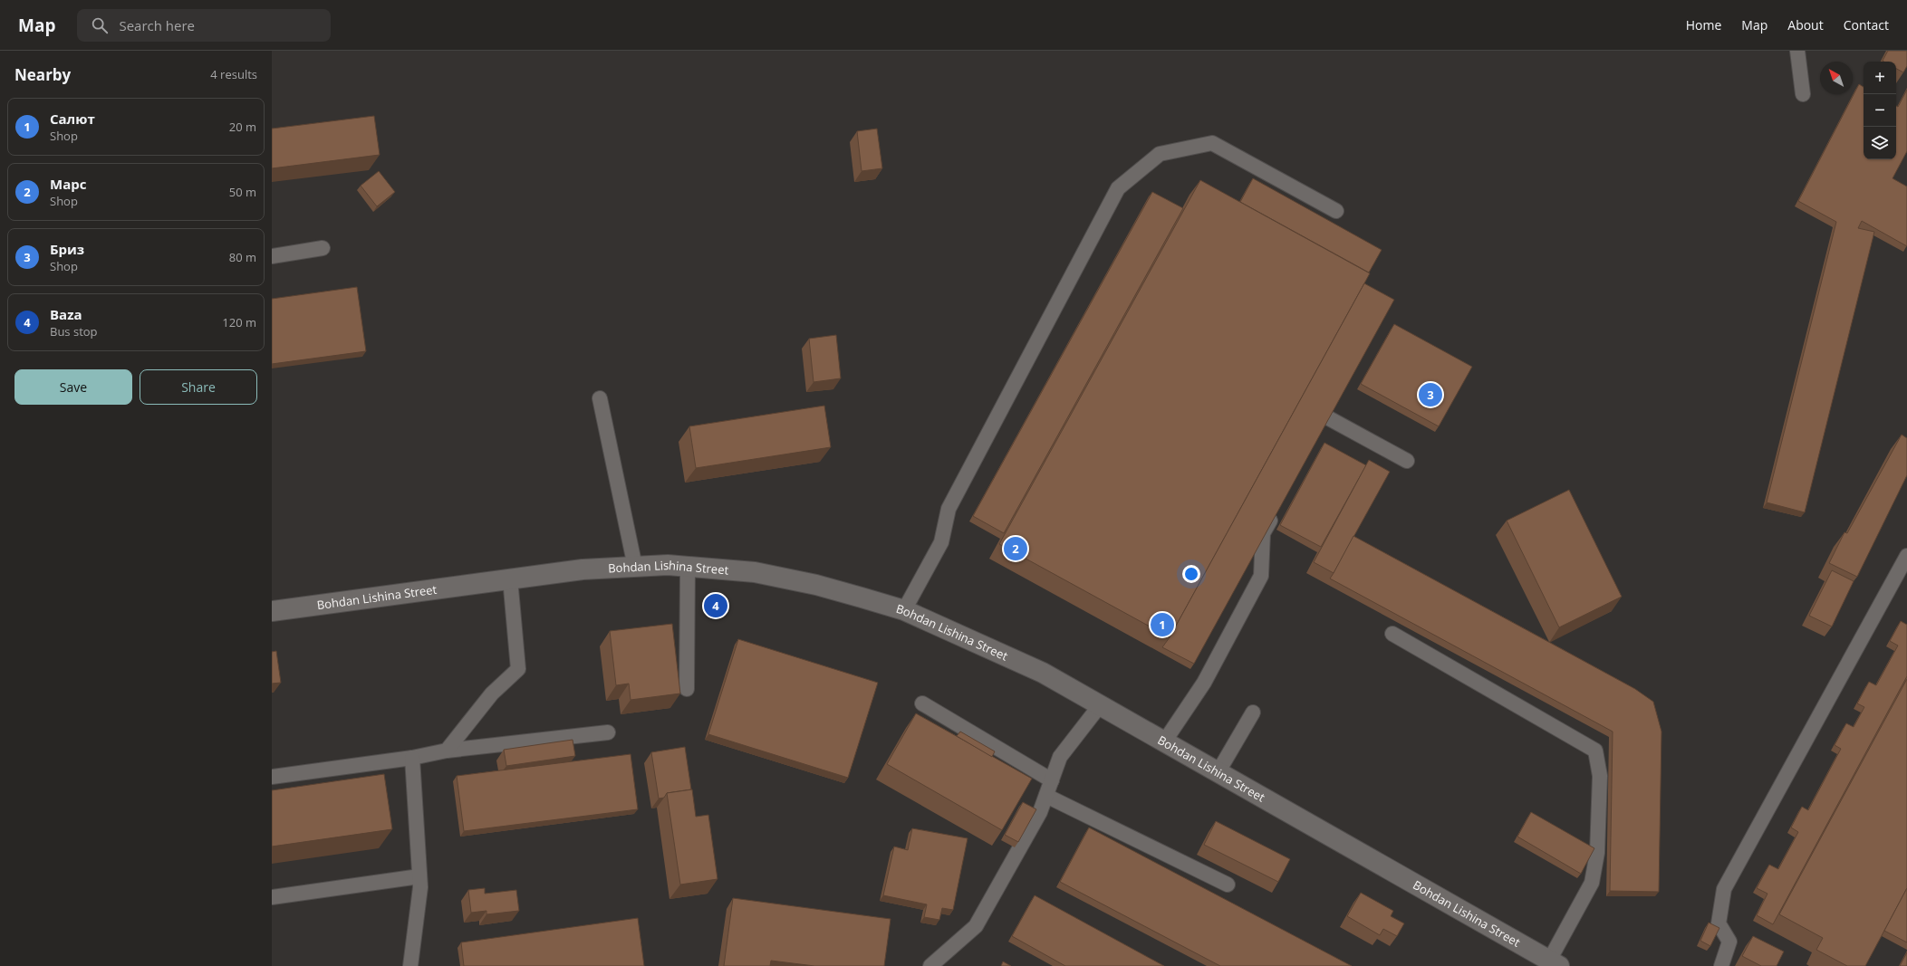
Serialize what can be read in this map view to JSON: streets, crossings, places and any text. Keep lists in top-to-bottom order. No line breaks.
{"streets":{"main road":["Bohdan Lishina Street"]},"north":"top left","page":{"header":"Map","search":"Search here","nav":["Home","Map","About","Contact"],"heading":["Nearby","4 results"],"map_buttons":["+","−"],"list":[{"mark":"1","name":"Салют","note":"Shop","value":"20 m"},{"mark":"2","name":"Марс","note":"Shop","value":"50 m"},{"mark":"3","name":"Бриз","note":"Shop","value":"80 m"},{"mark":"4","name":"Baza","note":"Bus stop","value":"120 m"}],"buttons":["Save","Share"],"pins":["3","2","4","1"]}}
